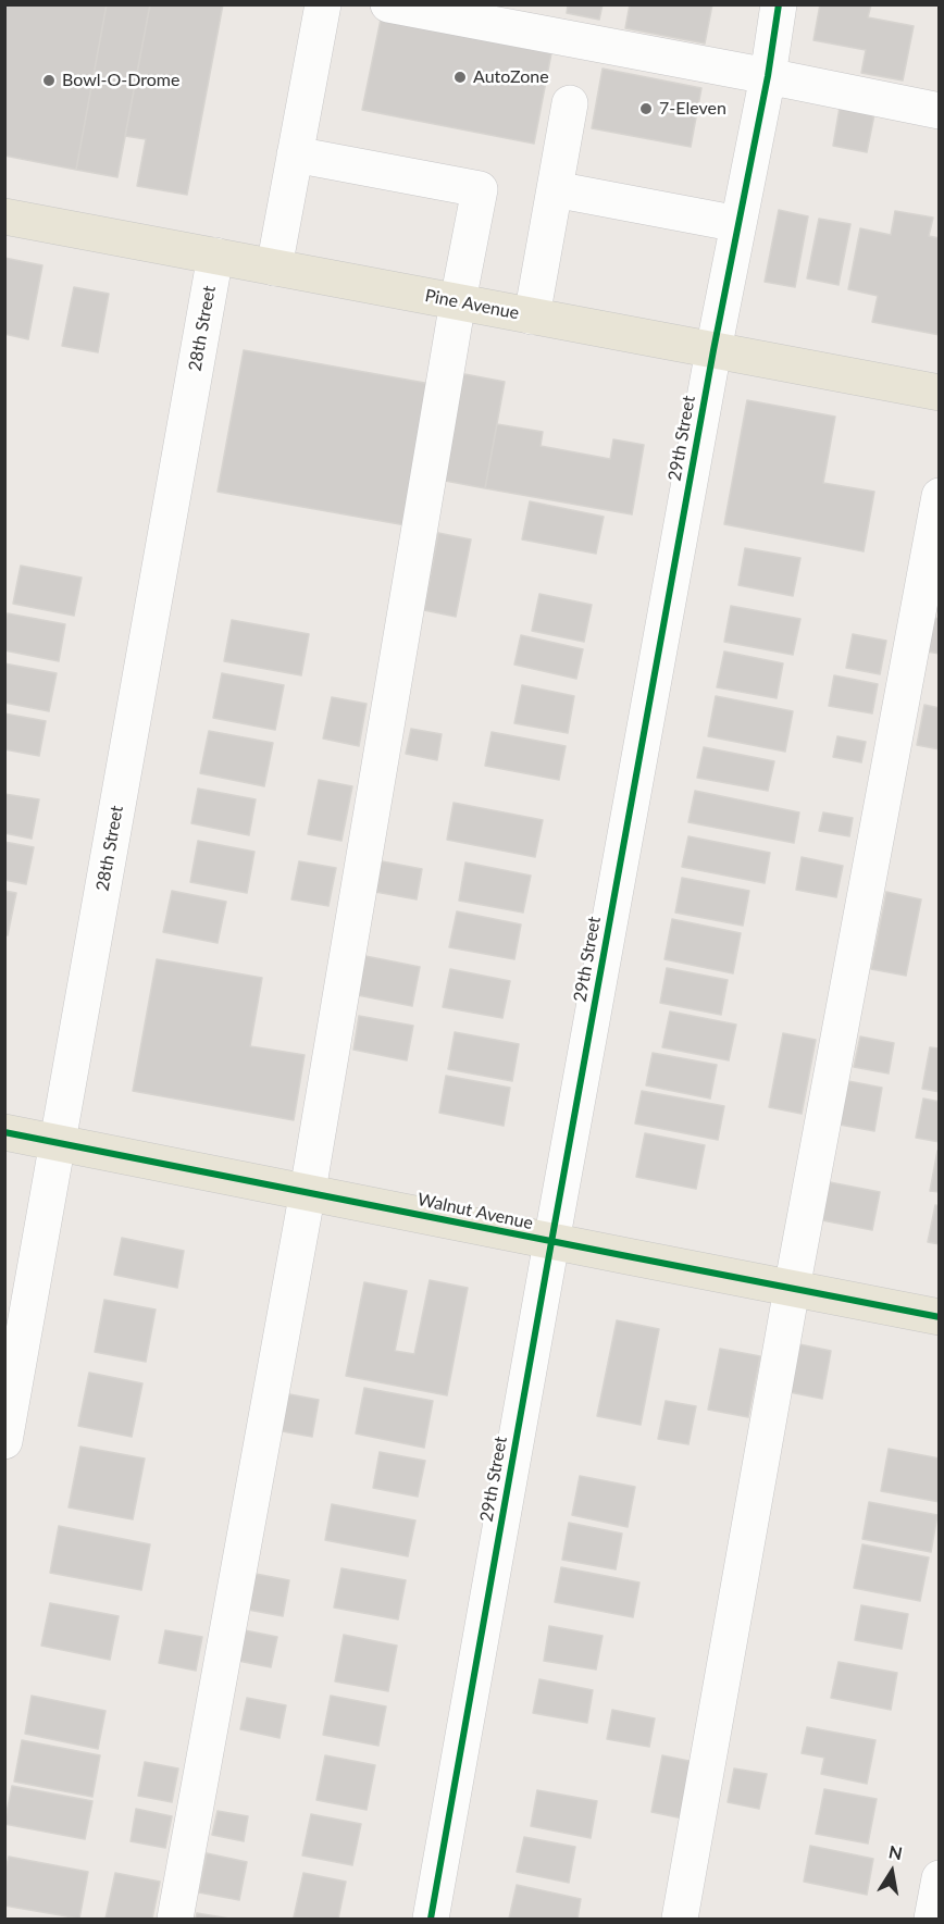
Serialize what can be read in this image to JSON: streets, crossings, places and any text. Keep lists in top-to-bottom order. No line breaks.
{"streets":{"main road":["Pine Avenue","Walnut Avenue"],"street":["28th Street","29th Street"]},"crossings":[["Pine Avenue","28th Street"],["Pine Avenue","29th Street"],["28th Street","Walnut Avenue"],["29th Street","Walnut Avenue"]],"places":["AutoZone","Bowl-O-Drome","7-Eleven"],"north":"top"}
